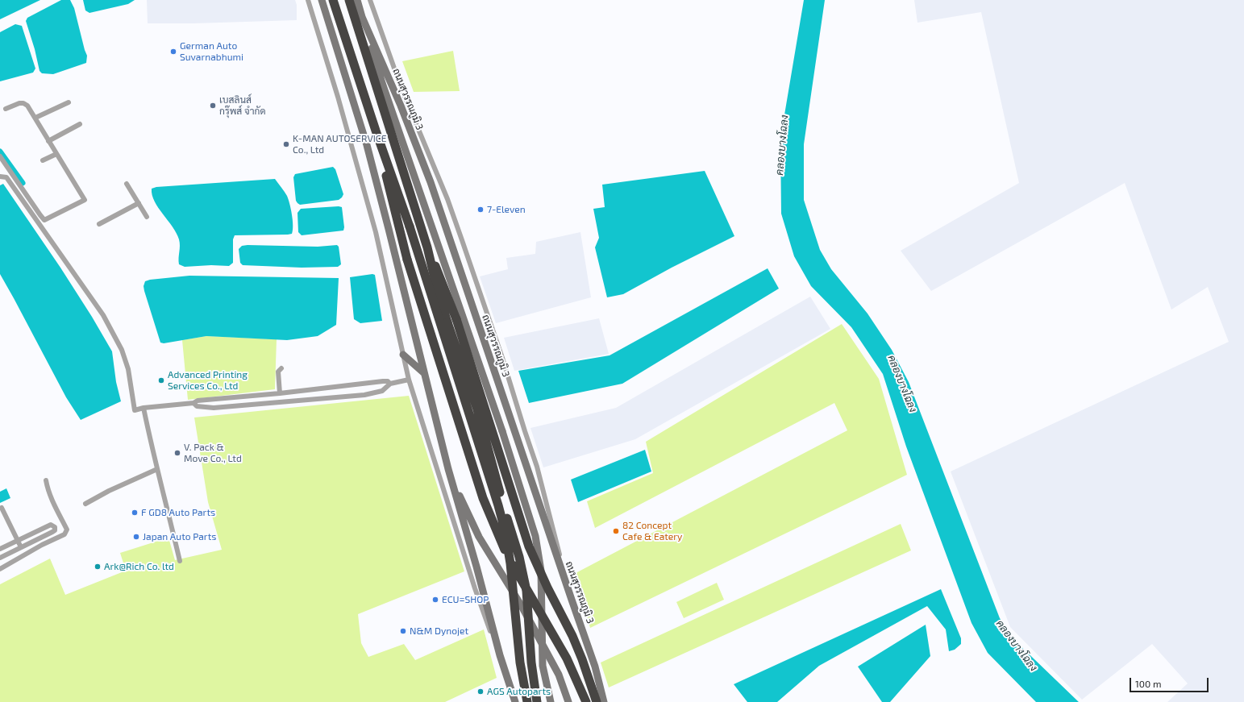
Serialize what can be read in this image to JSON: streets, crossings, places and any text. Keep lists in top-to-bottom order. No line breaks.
{"streets":{"main road":["ถนนสุวรรณภูมิ 3"]},"water":["คลองบางโฉลง"],"places":["German Auto Suvarnabhumi","เบสลินส์ กรุ๊พส์ จำกัด","K-MAN AUTOSERVICE Co., Ltd","7-Eleven","Advanced Printing Services Co., Ltd","V. Pack & Move Co., Ltd","F GD8 Auto Parts","82 Concept Cafe & Eatery","Japan Auto Parts","Ark@Rich Co. ltd","ECU=SHOP","N&M Dynojet","AGS Autoparts"],"scale_bar":"100 m"}
